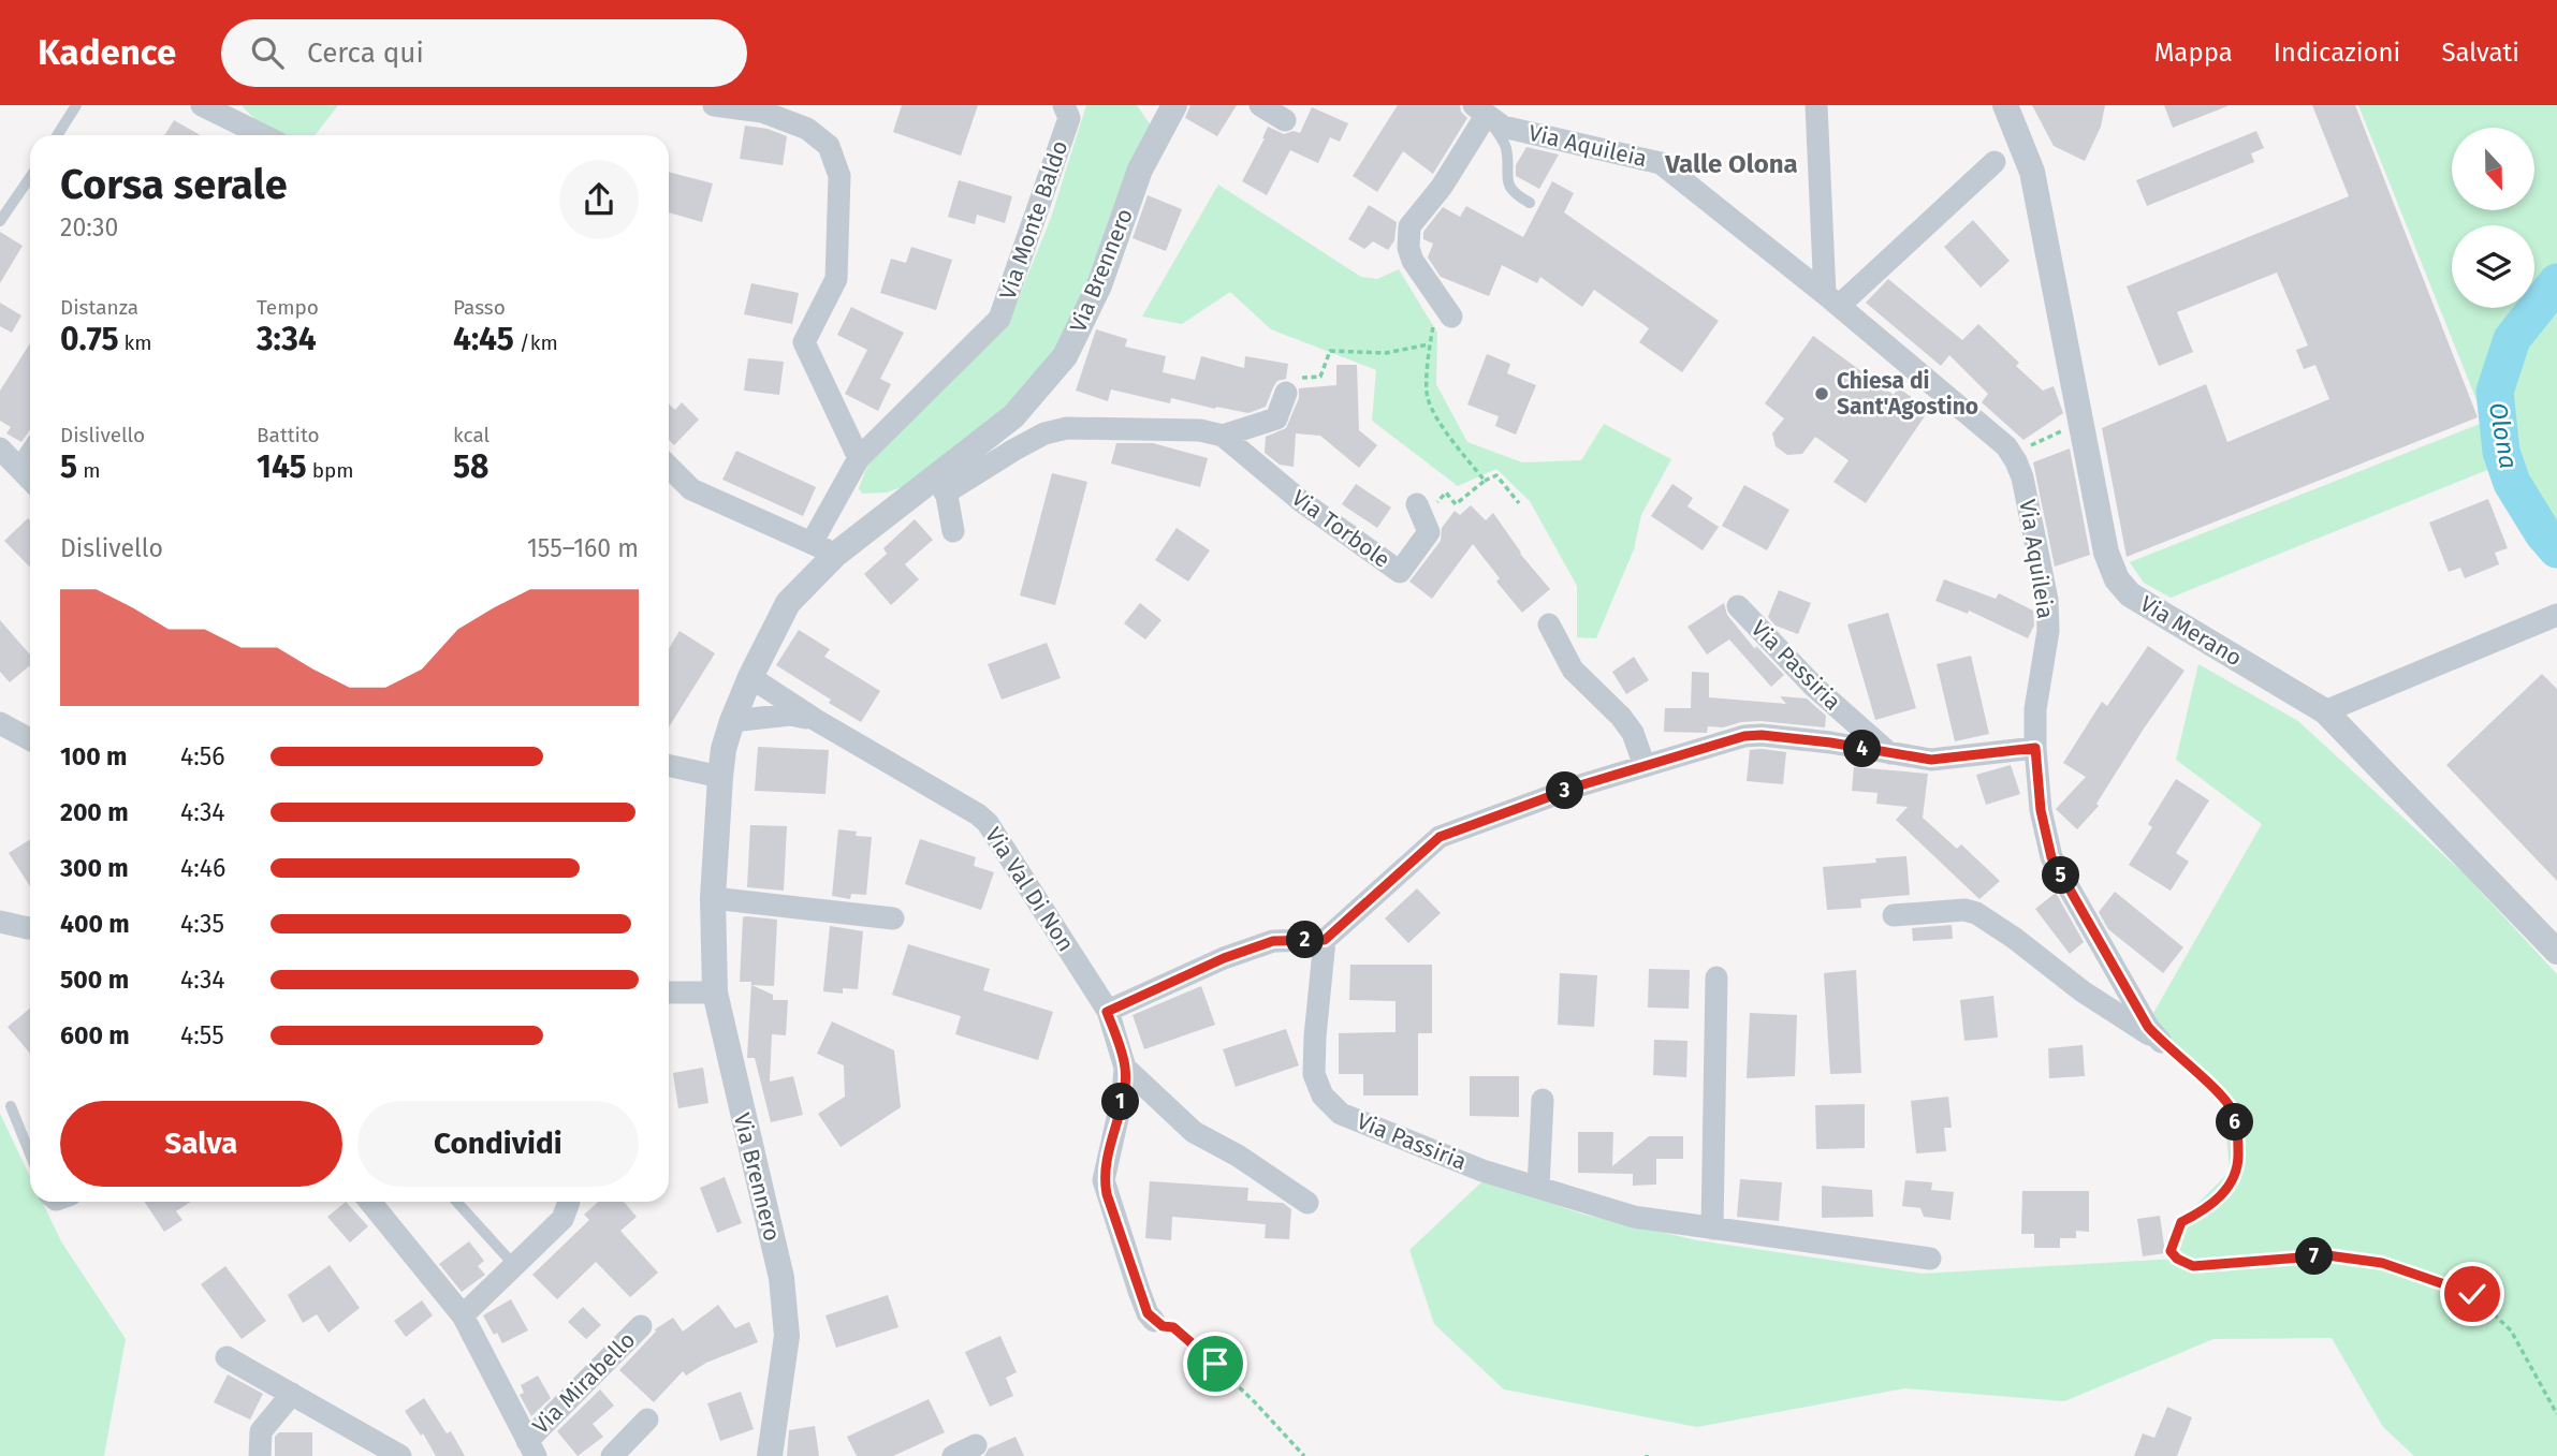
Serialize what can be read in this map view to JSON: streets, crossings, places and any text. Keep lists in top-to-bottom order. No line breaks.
{"streets":{"street":["Via Aquileia","Via Monte Baldo","Via Brennero","Via Torbole","Via Merano","Via Passiria","Via Val Di Non","Via Mirabello"]},"crossings":[["Via Aquileia","Via Passiria"],["Via Brennero","Via Val Di Non"]],"districts":["Valle Olona"],"water":["Olona"],"places":["Chiesa di Sant'Agostino"],"north":"bottom","page":{"header":"Kadence","search":"Cerca qui","nav":["Mappa","Indicazioni","Salvati"],"heading":["Corsa serale","20:30"],"stats":[["Distanza","0.75 km"],["Tempo","3:34"],["Passo","4:45 /km"],["Dislivello","5 m"],["Battito","145 bpm"],["kcal","58"]],"chart":["Dislivello","155–160 m"],"list":[{"name":"100 m","note":"4:56"},{"name":"200 m","note":"4:34"},{"name":"300 m","note":"4:46"},{"name":"400 m","note":"4:35"},{"name":"500 m","note":"4:34"},{"name":"600 m","note":"4:55"}],"pins":["4","3","5","2","1","6","7"],"buttons":["Salva","Condividi"]}}
